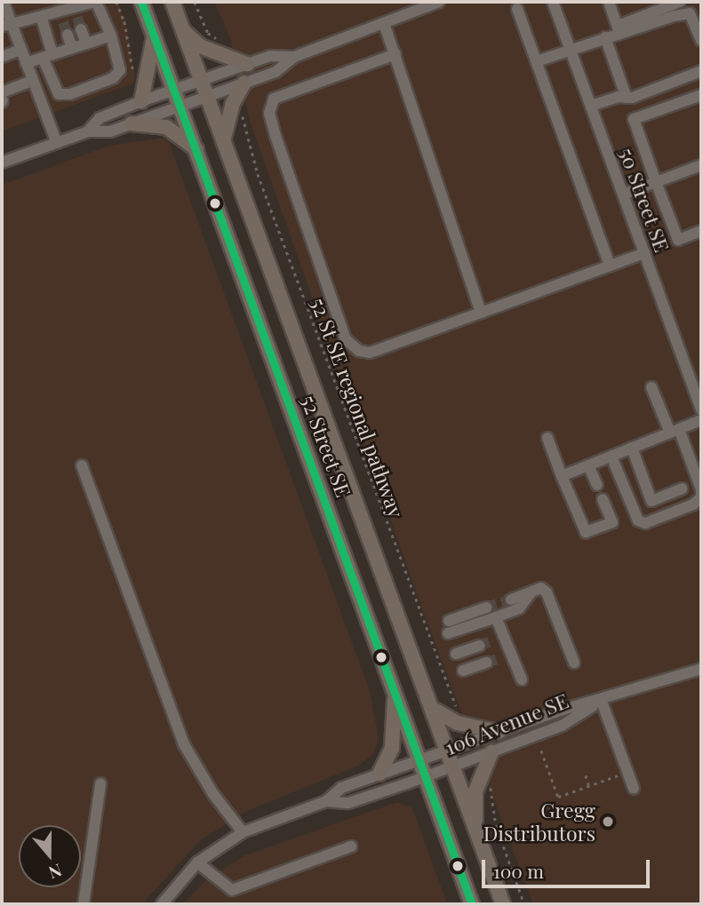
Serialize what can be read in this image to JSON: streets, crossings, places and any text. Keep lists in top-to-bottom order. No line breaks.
{"streets":{"main road":["52 Street SE"],"street":["50 Street SE","106 Avenue SE"],"path":["52 St SE regional pathway"]},"crossings":[["52 Street SE","106 Avenue SE"]],"places":["Gregg Distributors"],"scale_bar":"100 m","north":"bottom"}
